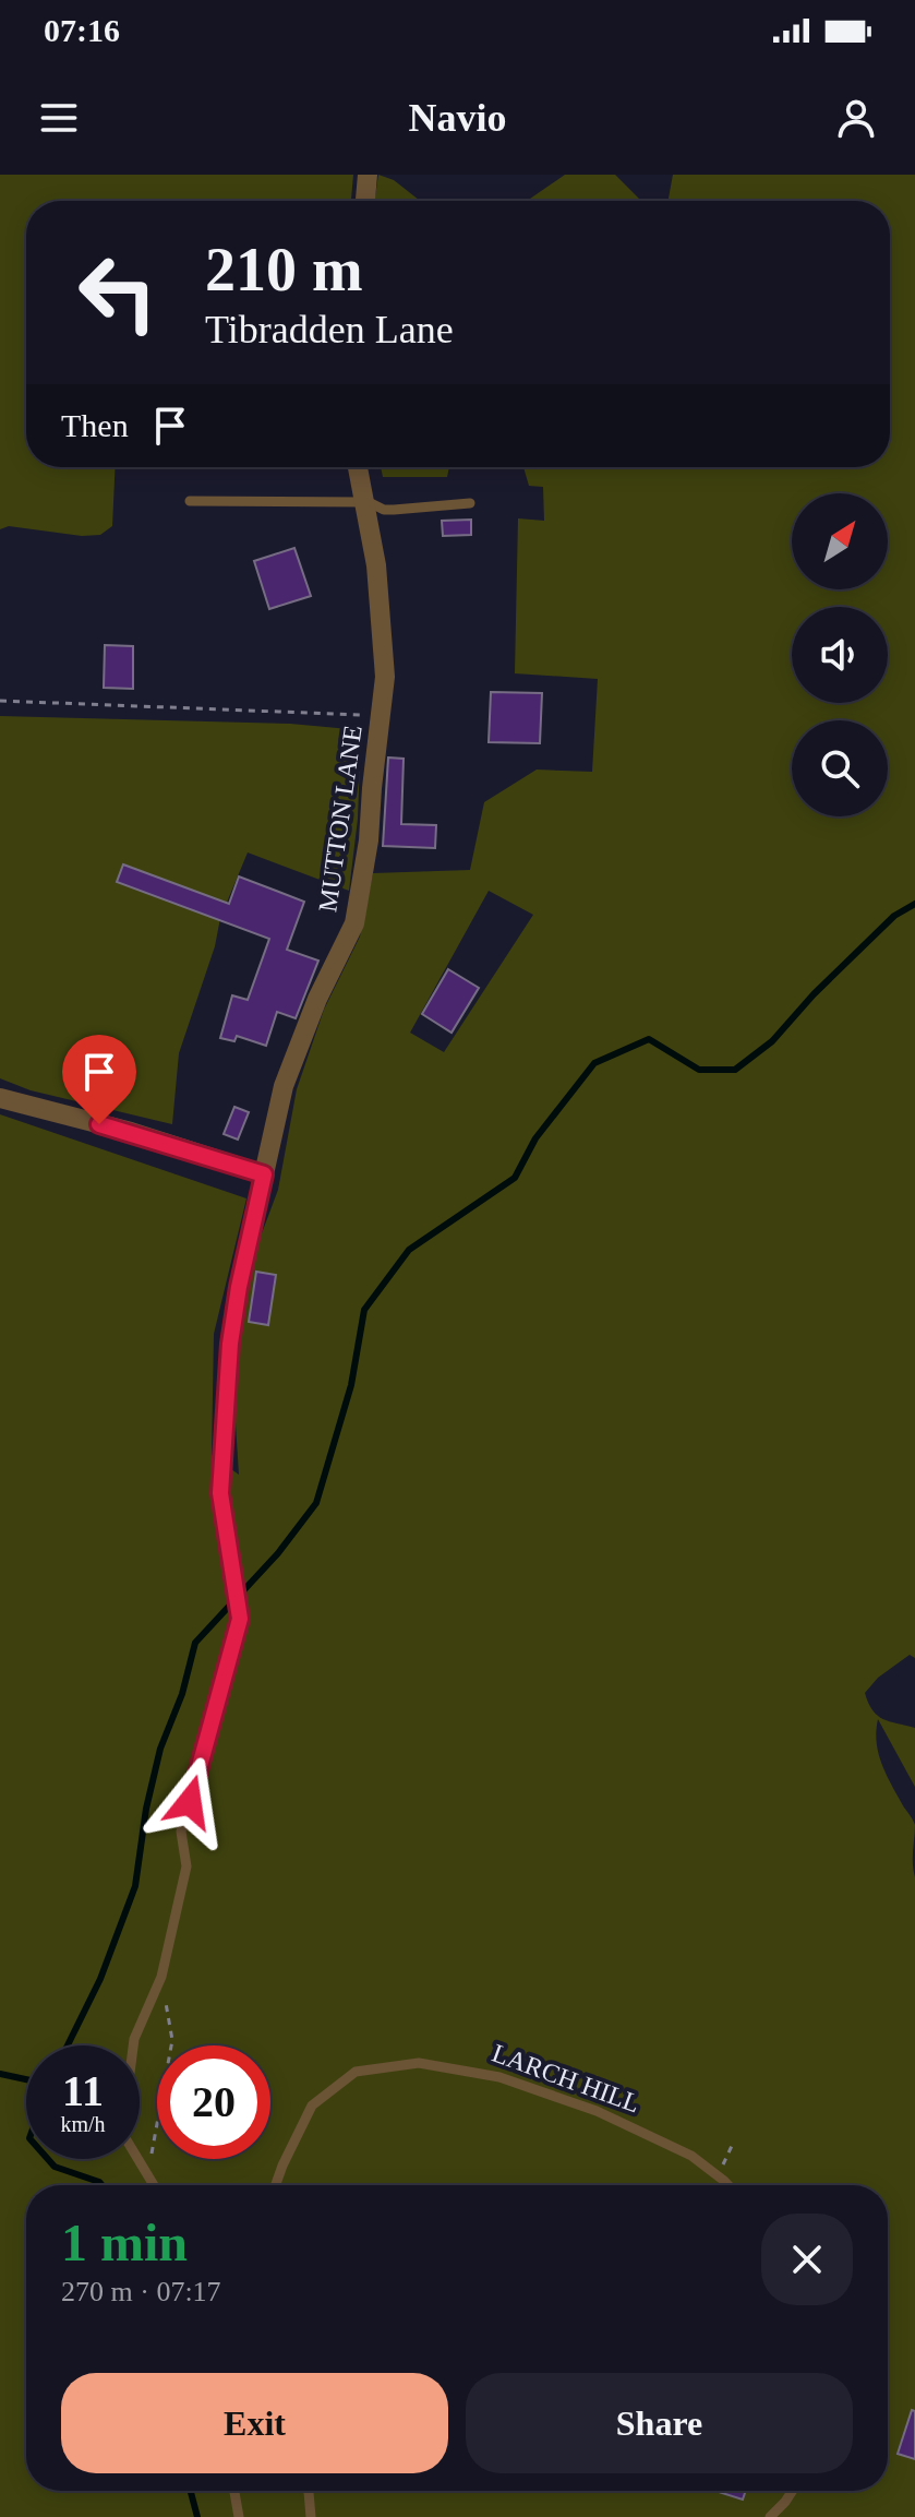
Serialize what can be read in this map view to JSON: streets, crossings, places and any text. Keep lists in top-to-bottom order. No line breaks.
{"streets":{"street":["MUTTON LANE"],"lane":["LARCH HILL"]},"north":"top right","page":{"status":"07:16","header":"Navio","turn":["210 m","Tibradden Lane"],"then":"Then","speed":"11 km/h","limit":"20","heading":["1 min","270 m · 07:17"],"buttons":["Exit","Share"]}}
